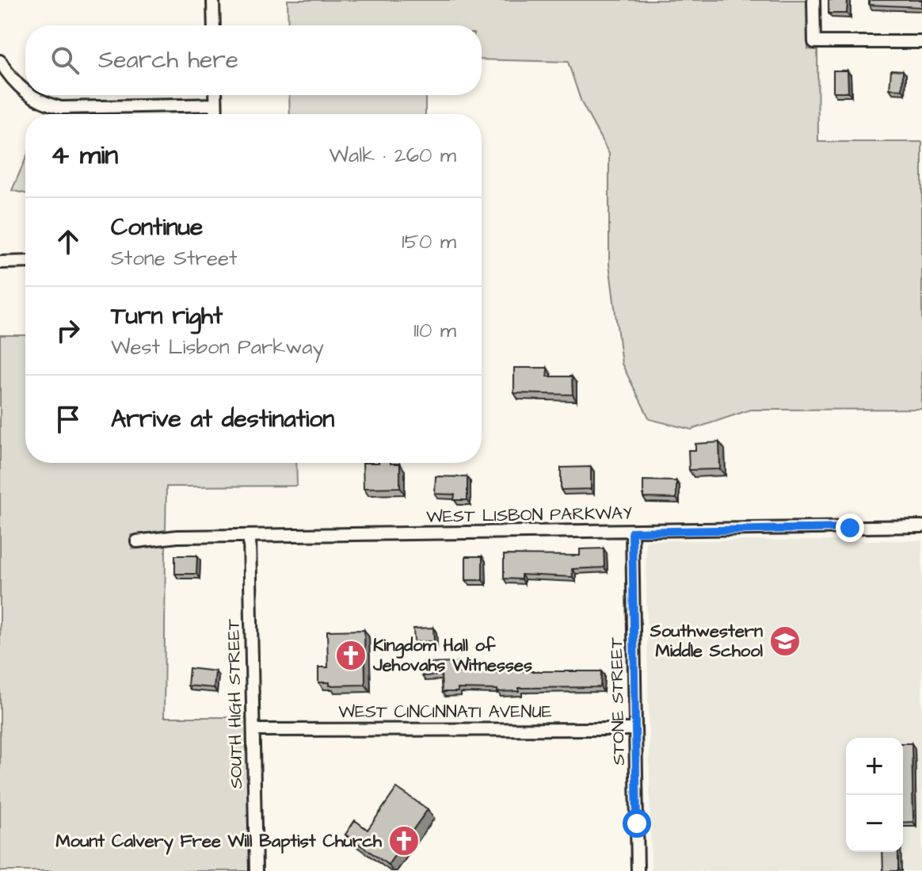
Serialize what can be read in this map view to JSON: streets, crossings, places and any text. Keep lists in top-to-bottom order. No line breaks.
{"streets":{"street":["WEST LISBON PARKWAY","STONE STREET","SOUTH HIGH STREET","WEST CINCINNATI AVENUE"]},"crossings":[["WEST LISBON PARKWAY","STONE STREET"],["WEST LISBON PARKWAY","SOUTH HIGH STREET"],["STONE STREET","WEST CINCINNATI AVENUE"],["SOUTH HIGH STREET","WEST CINCINNATI AVENUE"]],"places":{"school or university":["Southwestern Middle School"],"church":["Kingdom Hall of Jehovahs Witnesses","Mount Calvery Free Will Baptist Church"]},"page":{"search":"Search here","heading":["4 min","Walk · 260 m"],"list":[["Continue","Stone Street","150 m"],["Turn right","West Lisbon Parkway","110 m"],"Arrive at destination"],"map_buttons":["+","−"]}}
